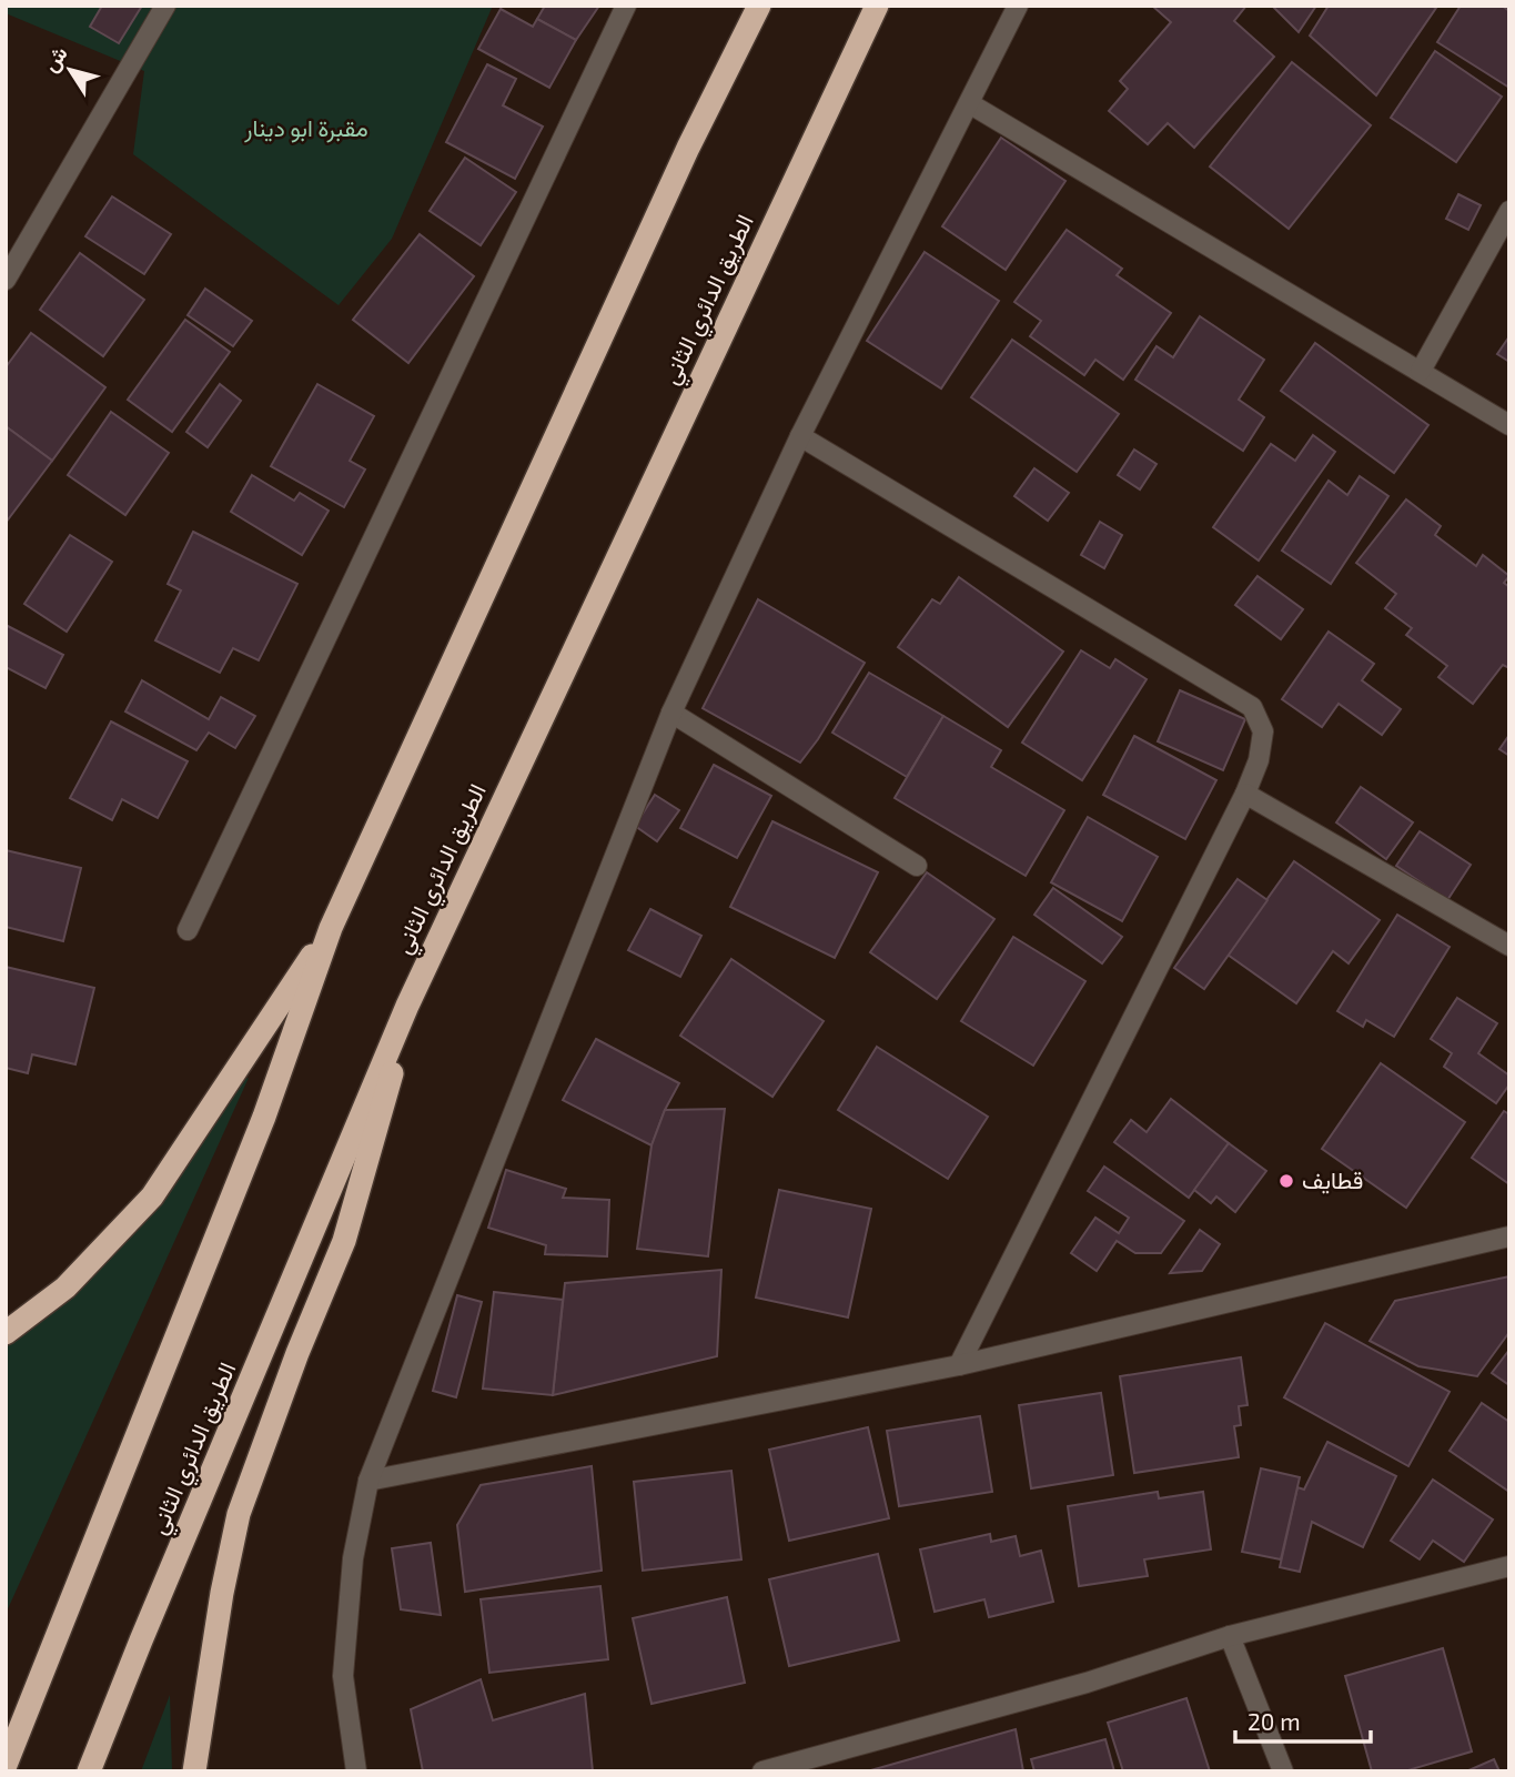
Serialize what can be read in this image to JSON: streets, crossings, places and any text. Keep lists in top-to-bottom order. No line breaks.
{"streets":{"highway":["الطريق الدائري الثاني"]},"parks":["مقبرة ابو دينار"],"places":["قطايف"],"scale_bar":"20 m","north":"top left"}
